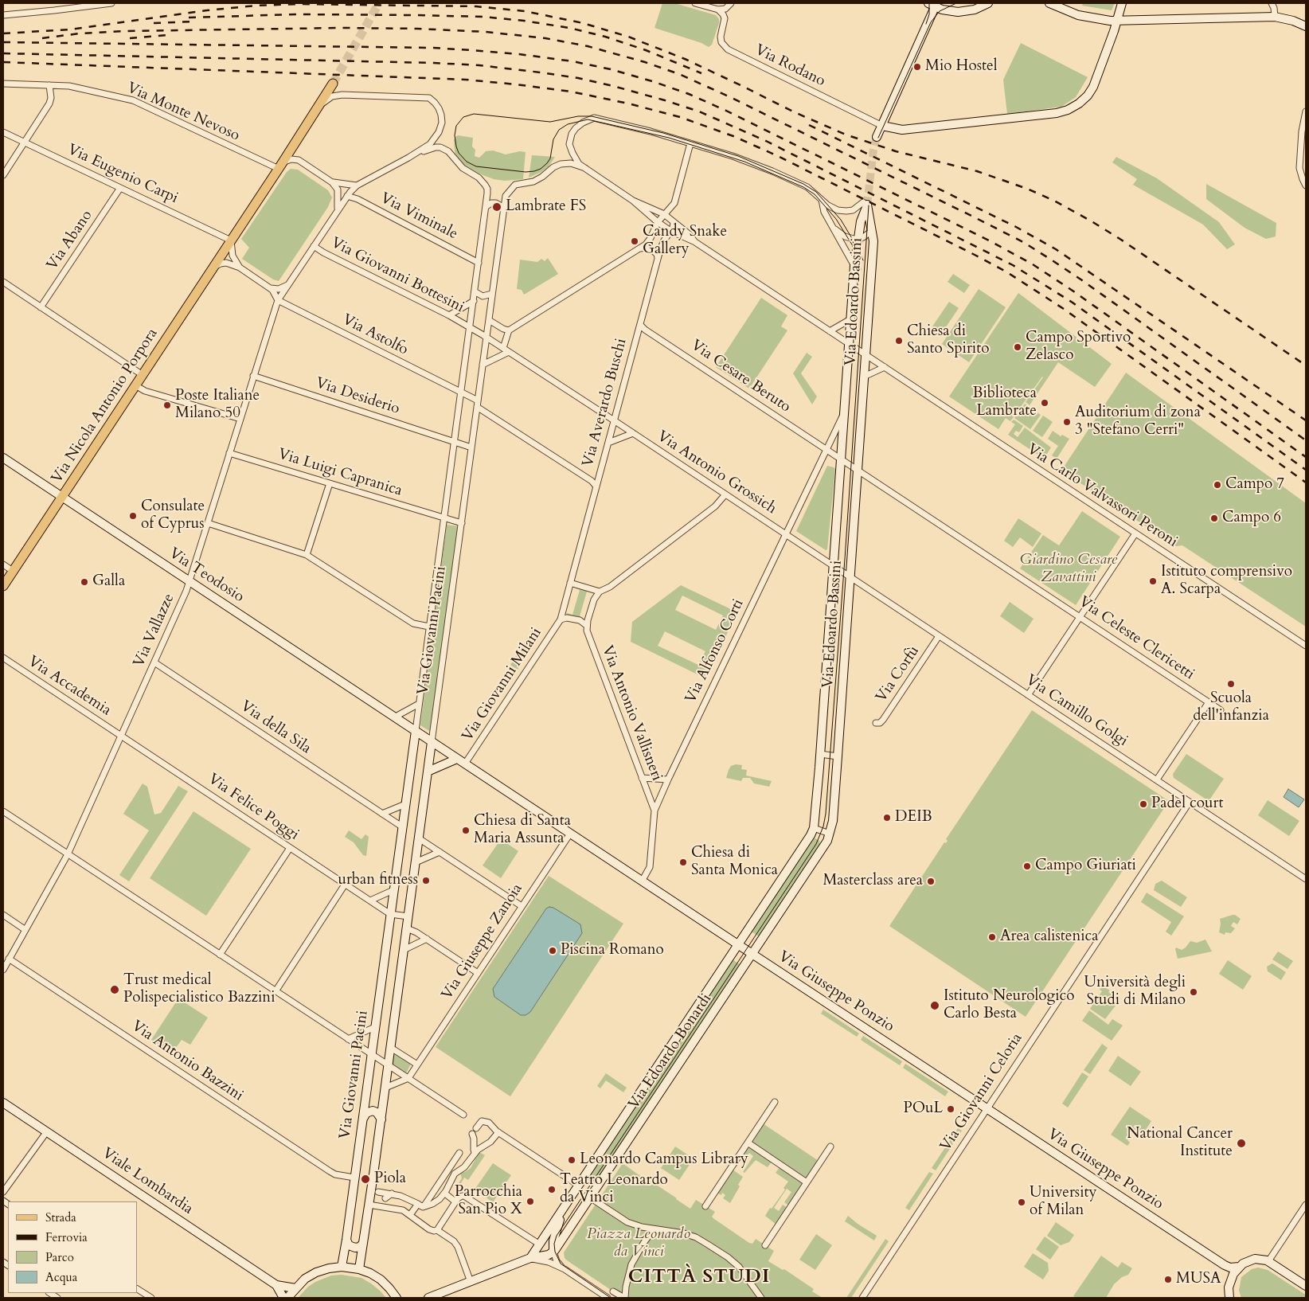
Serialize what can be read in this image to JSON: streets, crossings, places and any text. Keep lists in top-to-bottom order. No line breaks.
{"streets":{"main road":["Via Nicola Antonio Porpora"],"street":["Via Rodano","Via Monte Nevoso","Via Eugenio Carpi","Via Viminale","Via Abano","Via Giovanni Bottesini","Via Edoardo Bassini","Via Astolfo","Via Cesare Beruto","Via Desiderio","Via Averardo Buschi","Via Luigi Capranica","Via Antonio Grossich","Via Carlo Valvassori Peroni","Via Teodosio","Via Vallazze","Via Giovanni Pacini","Via Celeste Clericetti","Via Alfonso Corti","Via Corfù","Via Giovanni Milani","Via Accademia","Via Camillo Golgi","Via Antonio Vallisneri","Via della Sila","Via Felice Poggi","Via Giuseppe Zanoia","Via Giuseppe Ponzio","Via Edoardo Bonardi","Via Antonio Bazzini","Via Giovanni Celoria","Viale Lombardia"]},"crossings":[["Via Monte Nevoso","Via Nicola Antonio Porpora"],["Via Eugenio Carpi","Via Abano"],["Via Eugenio Carpi","Via Nicola Antonio Porpora"],["Via Viminale","Via Vallazze"],["Via Viminale","Via Giovanni Pacini"],["Via Giovanni Bottesini","Via Antonio Grossich"],["Via Giovanni Bottesini","Via Vallazze"],["Via Giovanni Bottesini","Via Giovanni Pacini"],["Via Edoardo Bassini","Via Cesare Beruto"],["Via Edoardo Bassini","Via Antonio Grossich"],["Via Edoardo Bassini","Via Carlo Valvassori Peroni"],["Via Edoardo Bassini","Via Celeste Clericetti"],["Via Edoardo Bassini","Via Alfonso Corti"],["Via Edoardo Bassini","Via Camillo Golgi"],["Via Edoardo Bassini","Via Giuseppe Ponzio"],["Via Edoardo Bassini","Via Edoardo Bonardi"],["Via Astolfo","Via Vallazze"],["Via Astolfo","Via Giovanni Pacini"],["Via Cesare Beruto","Via Averardo Buschi"],["Via Desiderio","Via Vallazze"],["Via Desiderio","Via Giovanni Pacini"],["Via Averardo Buschi","Via Antonio Grossich"],["Via Averardo Buschi","Via Carlo Valvassori Peroni"],["Via Averardo Buschi","Via Giovanni Milani"],["Via Nicola Antonio Porpora","Via Teodosio"],["Via Luigi Capranica","Via Vallazze"],["Via Luigi Capranica","Via Giovanni Pacini"],["Via Antonio Grossich","Via Giovanni Pacini"],["Via Antonio Grossich","Via Alfonso Corti"],["Via Carlo Valvassori Peroni","Via Giovanni Pacini"],["Via Teodosio","Via Vallazze"],["Via Teodosio","Via Giovanni Pacini"],["Via Vallazze","Via Accademia"],["Via Vallazze","Via della Sila"],["Via Vallazze","Via Felice Poggi"],["Via Vallazze","Via Antonio Bazzini"],["Via Giovanni Pacini","Via della Sila"],["Via Giovanni Pacini","Via Felice Poggi"],["Via Giovanni Pacini","Via Giuseppe Ponzio"],["Via Giovanni Pacini","Via Antonio Bazzini"],["Via Alfonso Corti","Via Antonio Vallisneri"],["Via Alfonso Corti","Via Giuseppe Ponzio"],["Via Corfù","Via Camillo Golgi"],["Via Giovanni Milani","Via Giuseppe Ponzio"],["Via Accademia","Via Felice Poggi"],["Via Camillo Golgi","Via Giovanni Celoria"],["Via Giuseppe Zanoia","Via Giuseppe Ponzio"],["Via Giuseppe Ponzio","Via Edoardo Bonardi"],["Via Giuseppe Ponzio","Via Giovanni Celoria"]],"districts":["CITTÀ STUDI"],"parks":["Giardino Cesare Zavattini","Piazza Leonardo da Vinci"],"places":["Mio Hostel","Lambrate FS","Candy Snake Gallery","Chiesa di Santo Spirito","Campo Sportivo Zelasco","Biblioteca Lambrate","Poste Italiane Milano 50","Auditorium di zona 3 \"Stefano Cerri\"","Campo 7","Consulate of Cyprus","Campo 6","Istituto comprensivo A. Scarpa","Galla","Scuola dell'infanzia","Padel court","DEIB","Chiesa di Santa Maria Assunta","Chiesa di Santa Monica","Campo Giuriati","urban fitness","Masterclass area","Area calistenica","Piscina Romano","Trust medical Polispecialistico Bazzini","Università degli Studi di Milano","Istituto Neurologico Carlo Besta","POuL","National Cancer Institute","Leonardo Campus Library","Piola","Teatro Leonardo da Vinci","Parrocchia San Pio X","University of Milan","MUSA"],"legend":["Strada","Ferrovia","Parco","Acqua"]}
